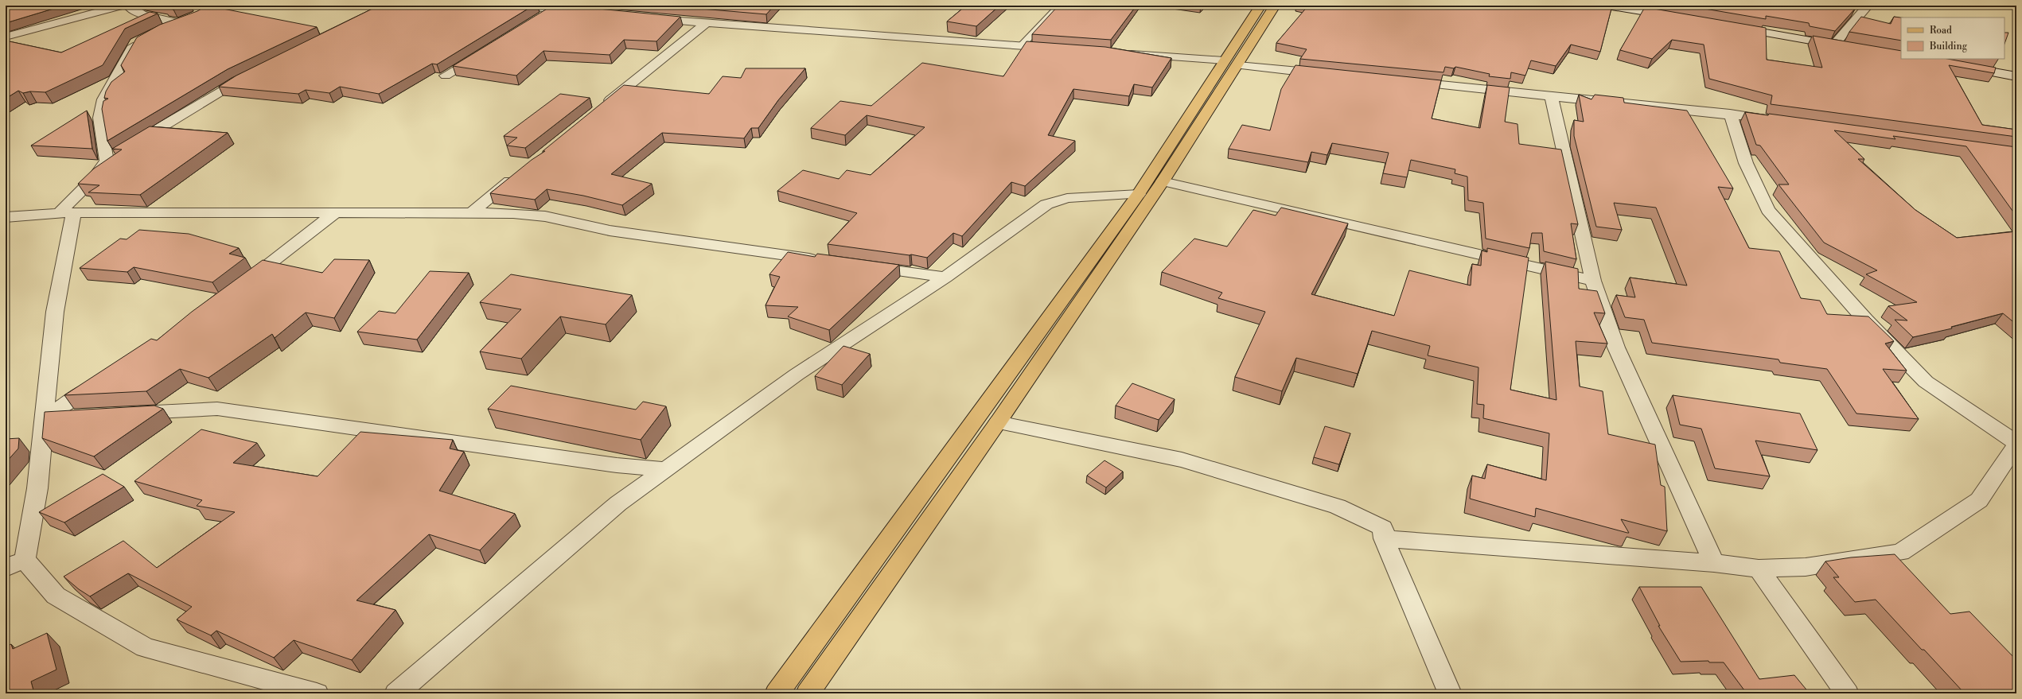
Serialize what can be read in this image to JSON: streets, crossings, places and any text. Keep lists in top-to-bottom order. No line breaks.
{"legend":["Road","Building"]}
